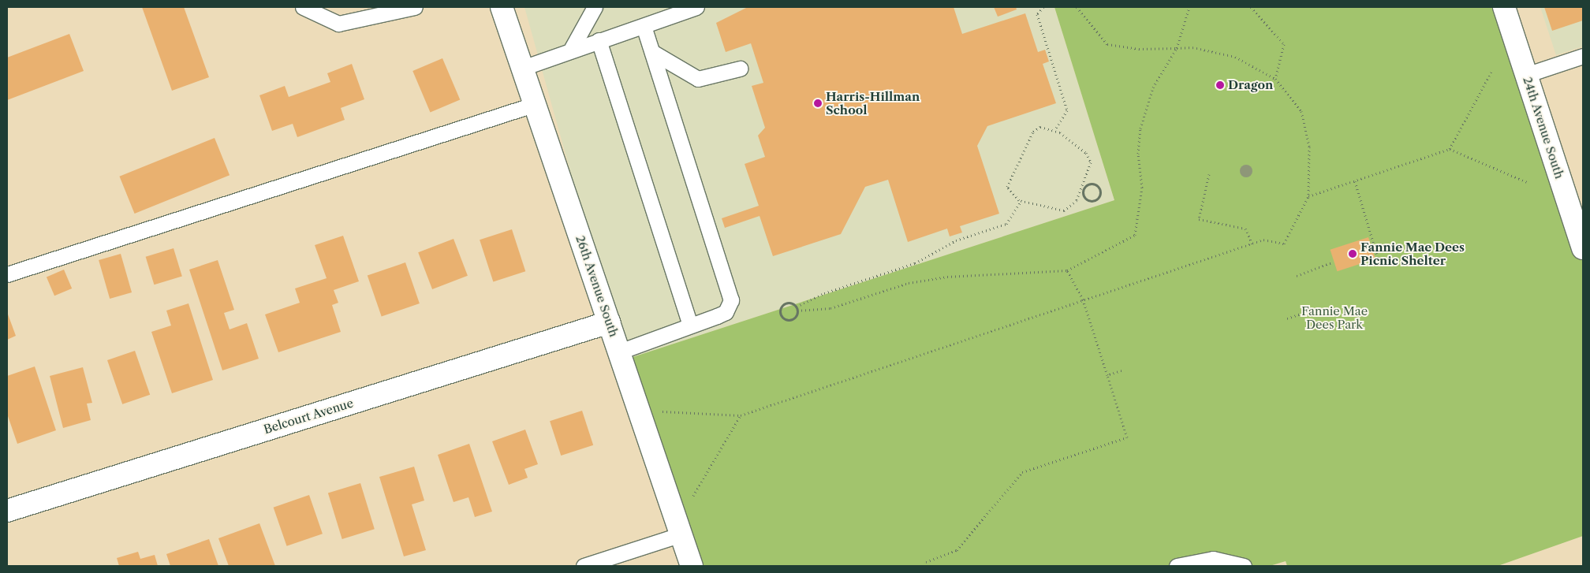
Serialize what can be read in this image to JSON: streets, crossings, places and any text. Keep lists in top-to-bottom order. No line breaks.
{"streets":{"street":["24th Avenue South","26th Avenue South","Belcourt Avenue"]},"crossings":[["26th Avenue South","Belcourt Avenue"]],"parks":["Fannie Mae Dees Park"],"places":["Dragon","Harris-Hillman School","Fannie Mae Dees Picnic Shelter"]}
